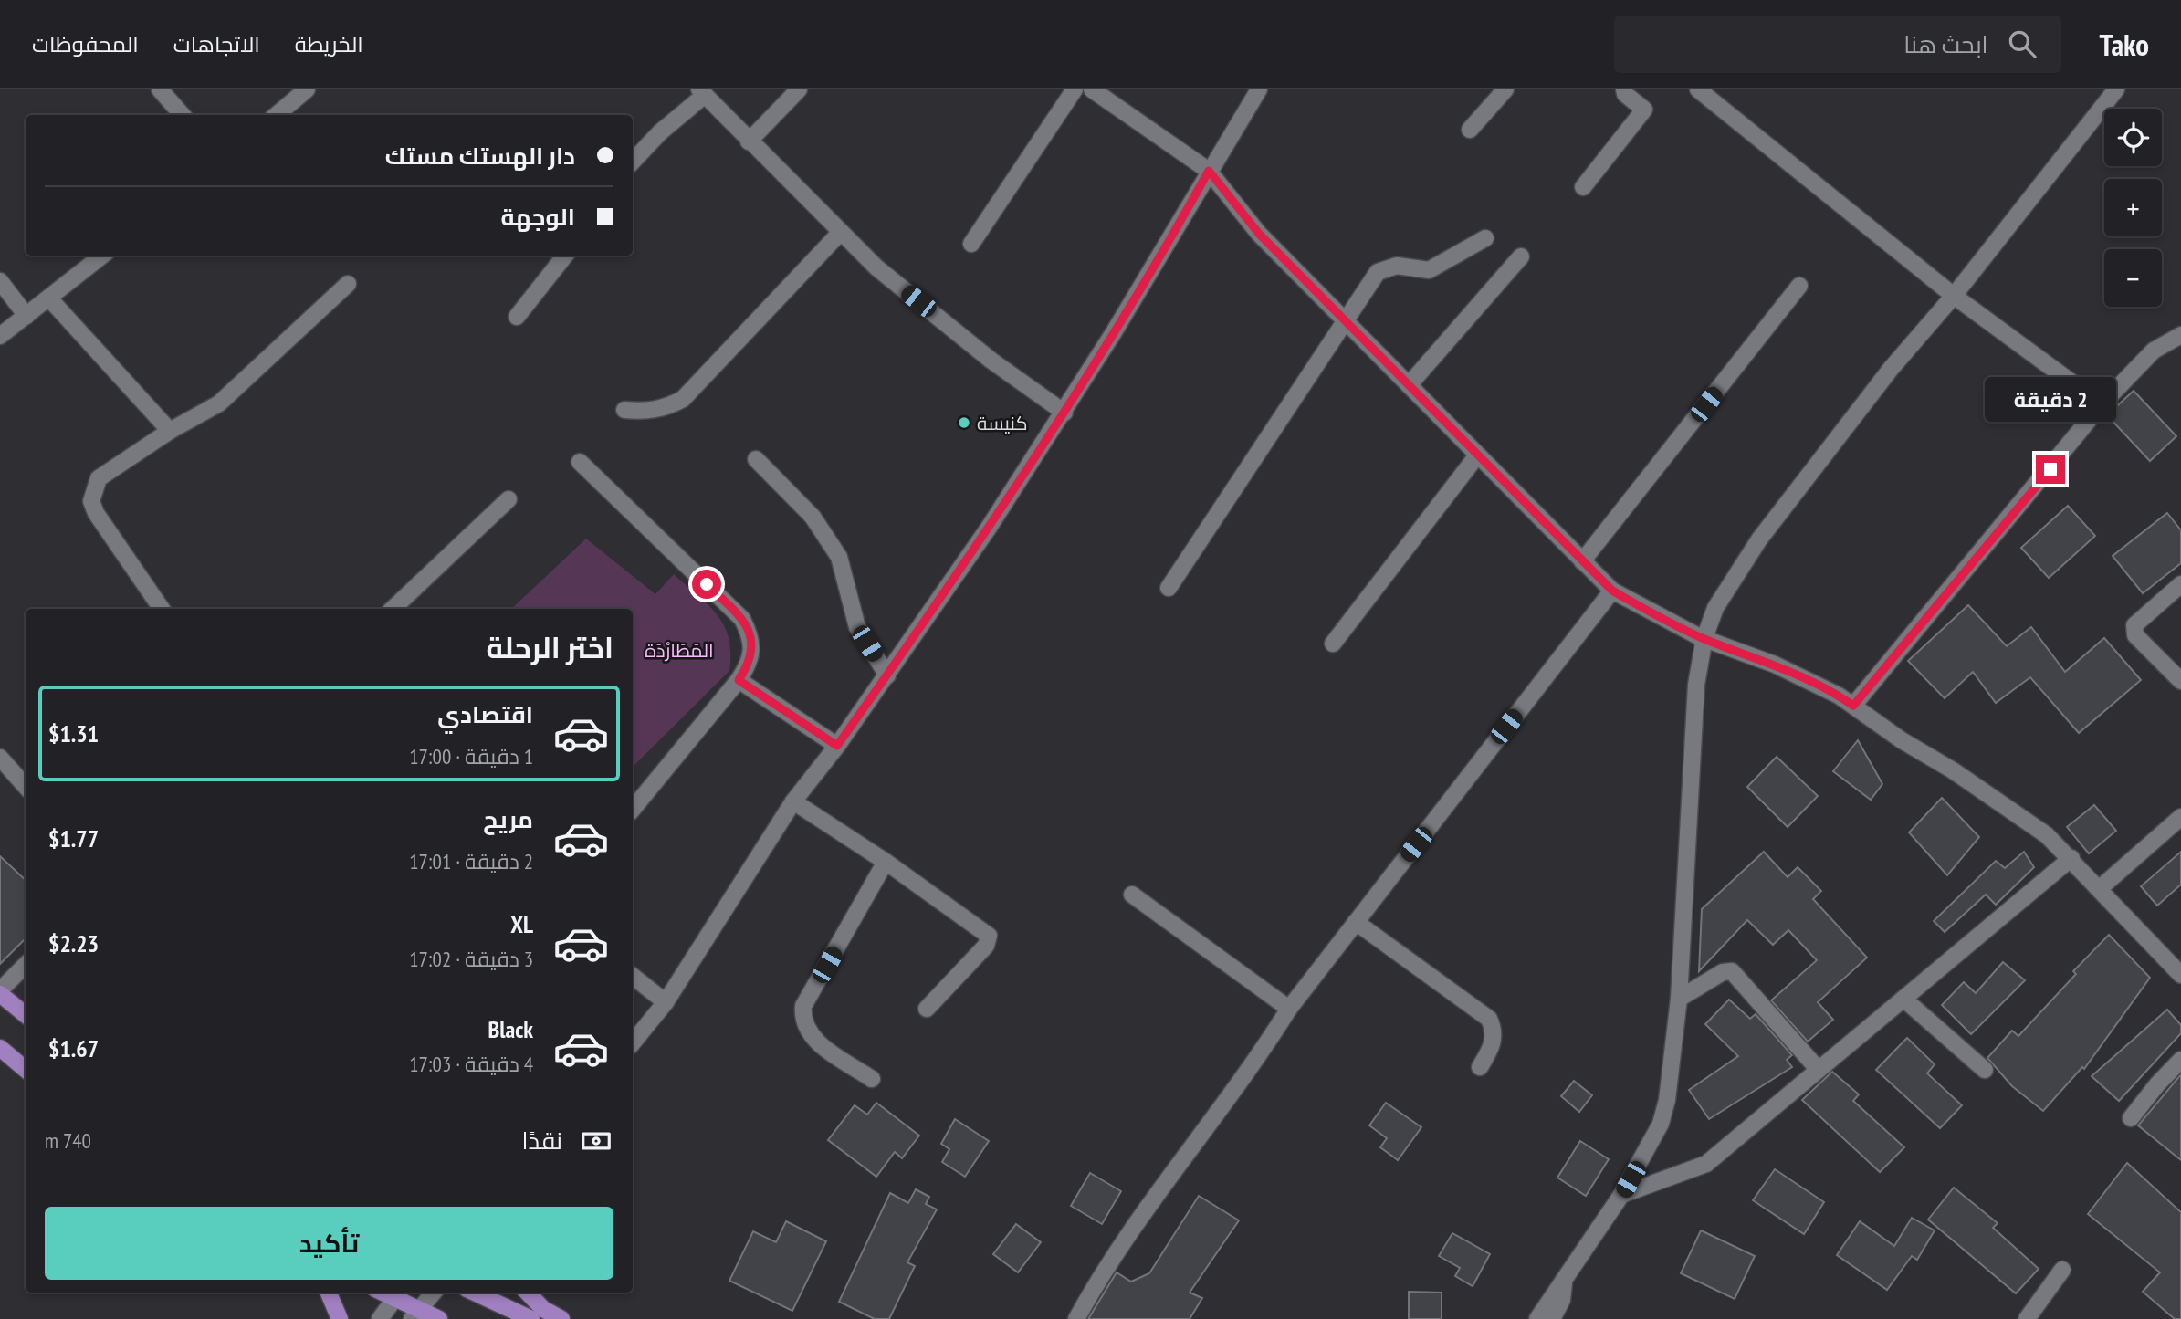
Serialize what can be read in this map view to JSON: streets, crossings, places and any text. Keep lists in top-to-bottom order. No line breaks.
{"parks":["المَطَارْدَة"],"places":["كنيسة"],"page":{"header":"Tako","search":"ابحث هنا","nav":["الخريطة","الاتجاهات","المحفوظات"],"map_buttons":["+","−"],"banner":["دار الهستك مستك","الوجهة"],"bubble":"2 دقيقة","heading":"اختر الرحلة","list":[{"name":"اقتصادي","note":"1 دقيقة · 17:00","value":"$1.31"},{"name":"مريح","note":"2 دقيقة · 17:01","value":"$1.77"},{"name":"XL","note":"3 دقيقة · 17:02","value":"$2.23"},{"name":"Black","note":"4 دقيقة · 17:03","value":"$1.67"}],"pay":["نقدًا","740 m"],"buttons":"تأكيد"}}
